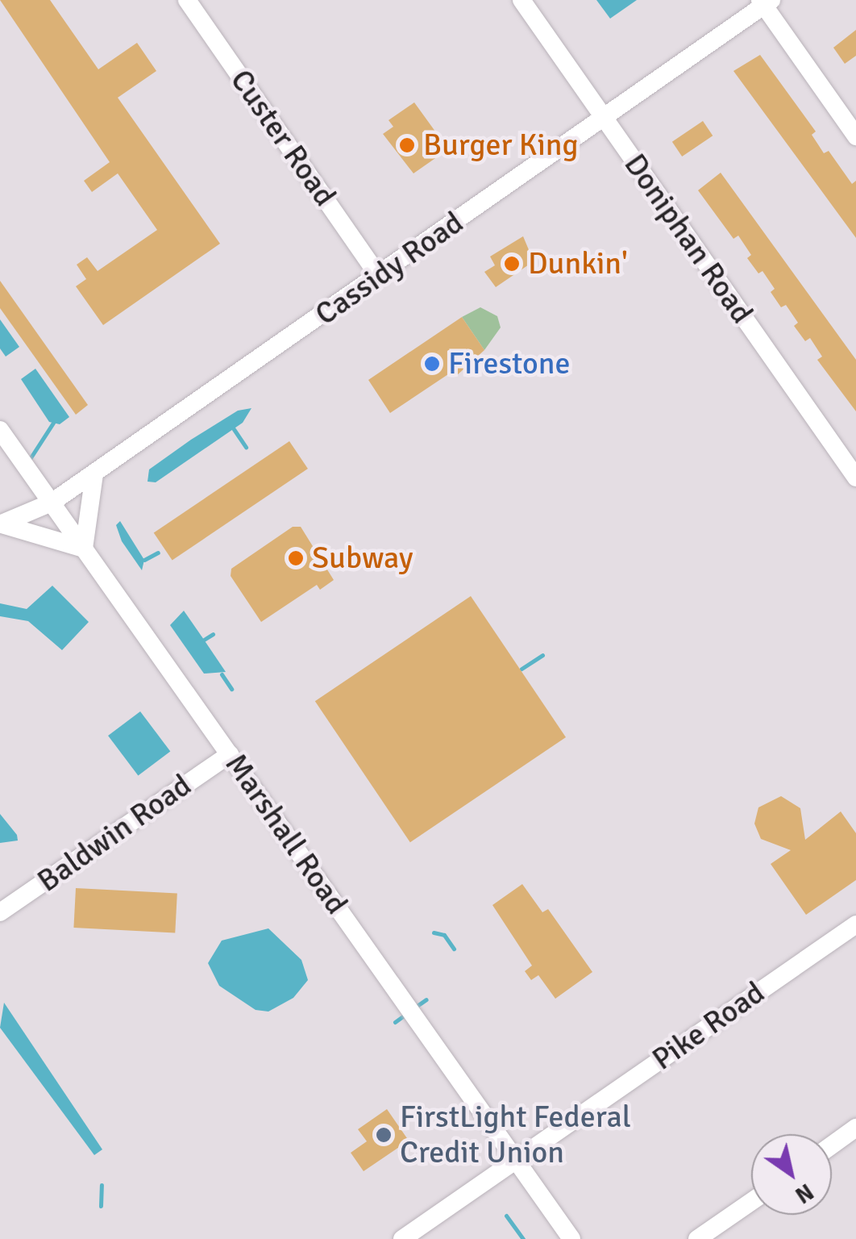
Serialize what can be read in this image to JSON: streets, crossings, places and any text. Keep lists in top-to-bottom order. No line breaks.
{"streets":{"street":["Custer Road","Doniphan Road","Cassidy Road","Baldwin Road","Marshall Road","Pike Road"]},"crossings":[["Custer Road","Cassidy Road"],["Doniphan Road","Cassidy Road"],["Cassidy Road","Marshall Road"],["Baldwin Road","Marshall Road"],["Marshall Road","Pike Road"]],"places":["Burger King","Dunkin'","Firestone","Subway","FirstLight Federal Credit Union"],"north":"bottom right"}
